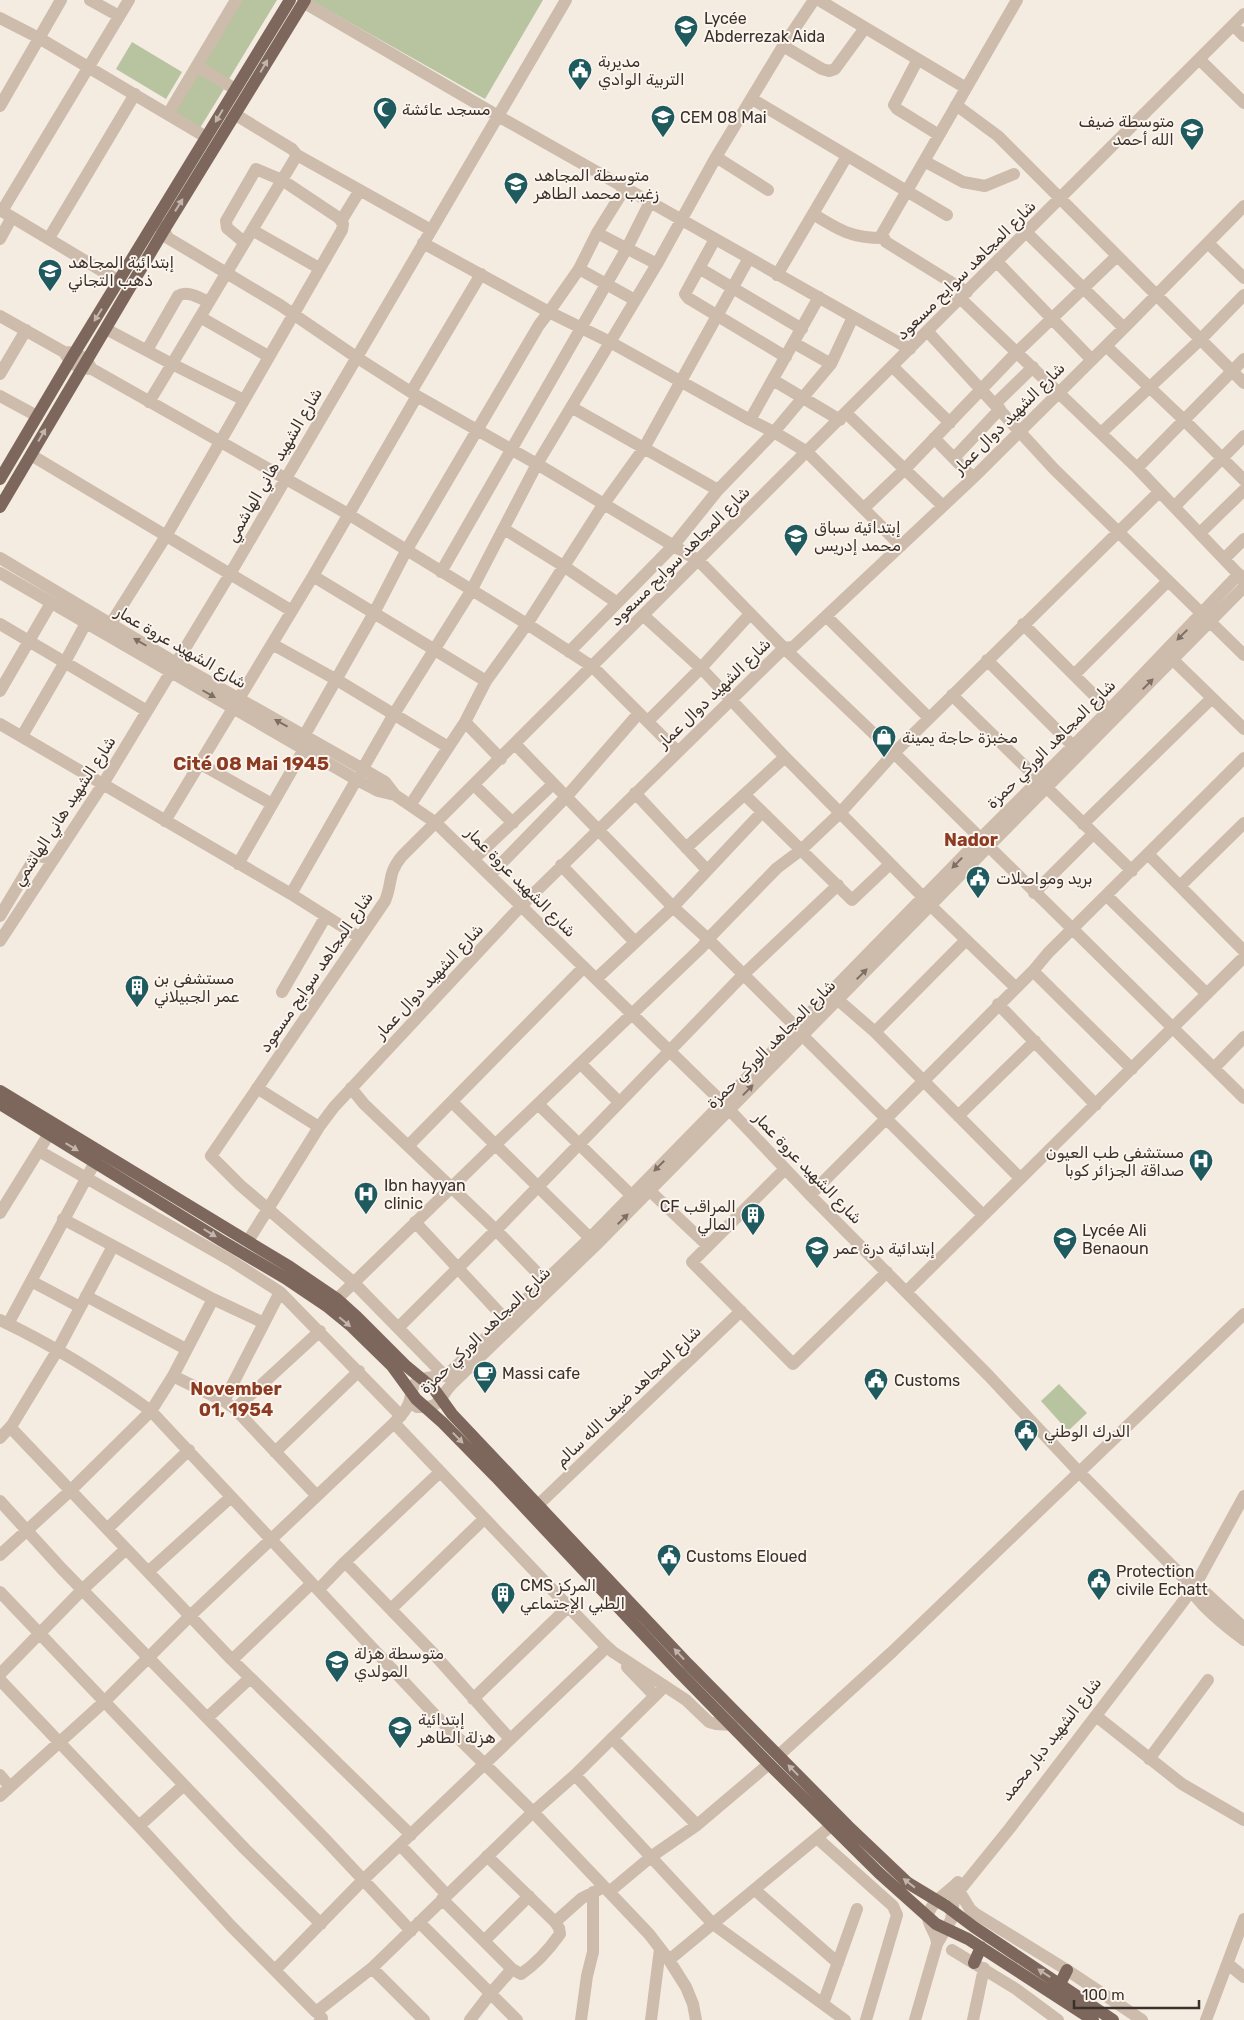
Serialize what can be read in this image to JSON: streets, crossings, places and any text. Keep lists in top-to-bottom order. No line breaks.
{"streets":{"street":["شارع المجاهد سوايح مسعود","شارع الشهيد دوال عمار","شارع الشهيد هاني الهاشمي","شارع الشهيد عروة عمار","شارع المجاهد الوركي حمزة","شارع المجاهد ضيف الله سالم","شارع الشهيد دبار محمد"]},"crossings":[["شارع المجاهد سوايح مسعود","شارع الشهيد دوال عمار"],["شارع المجاهد سوايح مسعود","شارع الشهيد عروة عمار"],["شارع الشهيد دوال عمار","شارع الشهيد عروة عمار"],["شارع الشهيد هاني الهاشمي","شارع الشهيد عروة عمار"],["شارع الشهيد عروة عمار","شارع المجاهد الوركي حمزة"],["شارع الشهيد عروة عمار","شارع الشهيد دبار محمد"]],"districts":["Cité 08 Mai 1945","Nador","November 01, 1954"],"places":{"school or university":["Lycée Abderrezak Aida","CEM 08 Mai","متوسطة ضيف الله أحمد","متوسطة المجاهد زغيب محمد الطاهر","إبتدائية المجاهد ذهب التجاني","إبتدائية سباق محمد إدريس","Lycée Ali Benaoun","إبتدائية درة عمر","متوسطة هزلة المولدي","إبتدائية هزلة الطاهر"],"public building":["مديربة التربية الوادي","بريد ومواصلات","Customs","الدرك الوطني","Customs Eloued","Protection civile Echatt"],"mosque":["مسجد عائشة"],"shop":["مخبزة حاجة يمينة"],"building":["مستشفى بن عمر الجبيلاني","CF المراقب المالي","CMS المركز الطبي الإجتماعي"],"hospital":["مستشفى طب العيون صداقة الجزائر كوبا","Ibn hayyan clinic"],"cafe":["Massi cafe"]},"scale_bar":"100 m"}
